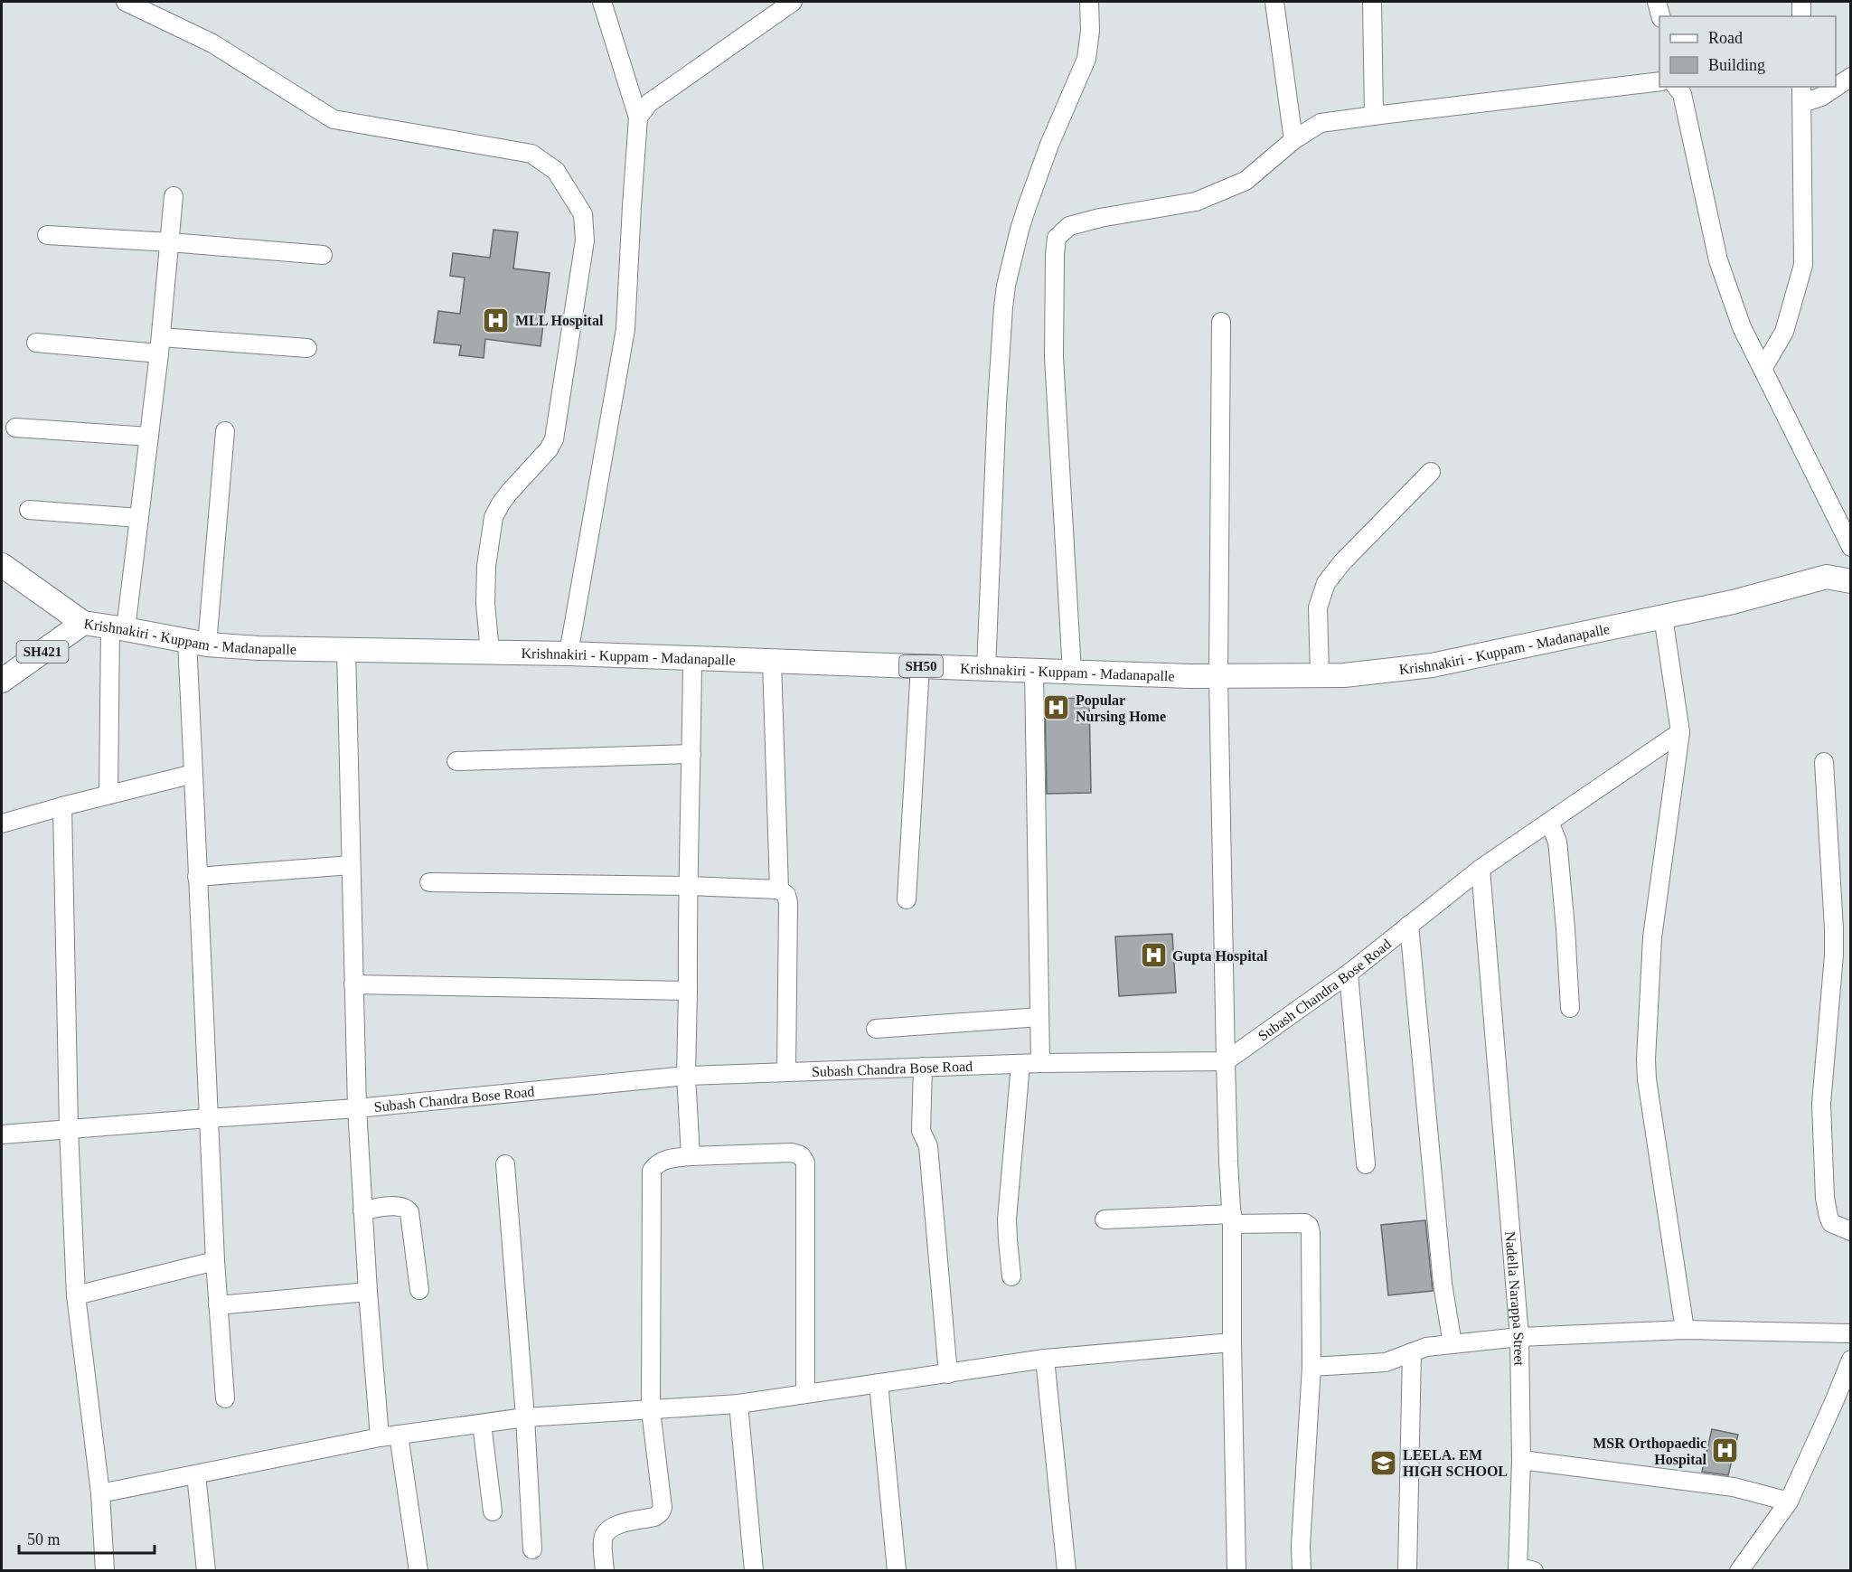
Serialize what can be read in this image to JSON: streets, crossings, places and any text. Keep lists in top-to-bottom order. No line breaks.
{"streets":{"main road":["Krishnakiri - Kuppam - Madanapalle","SH421","SH50"],"street":["Subash Chandra Bose Road","Nadella Narappa Street"]},"crossings":[["Krishnakiri - Kuppam - Madanapalle","SH421"],["Subash Chandra Bose Road","Nadella Narappa Street"]],"places":{"hospital":["MLL Hospital","Popular Nursing Home","Gupta Hospital","MSR Orthopaedic Hospital"],"school or university":["LEELA. EM HIGH SCHOOL"]},"legend":["Road","Building"],"scale_bar":"50 m"}
